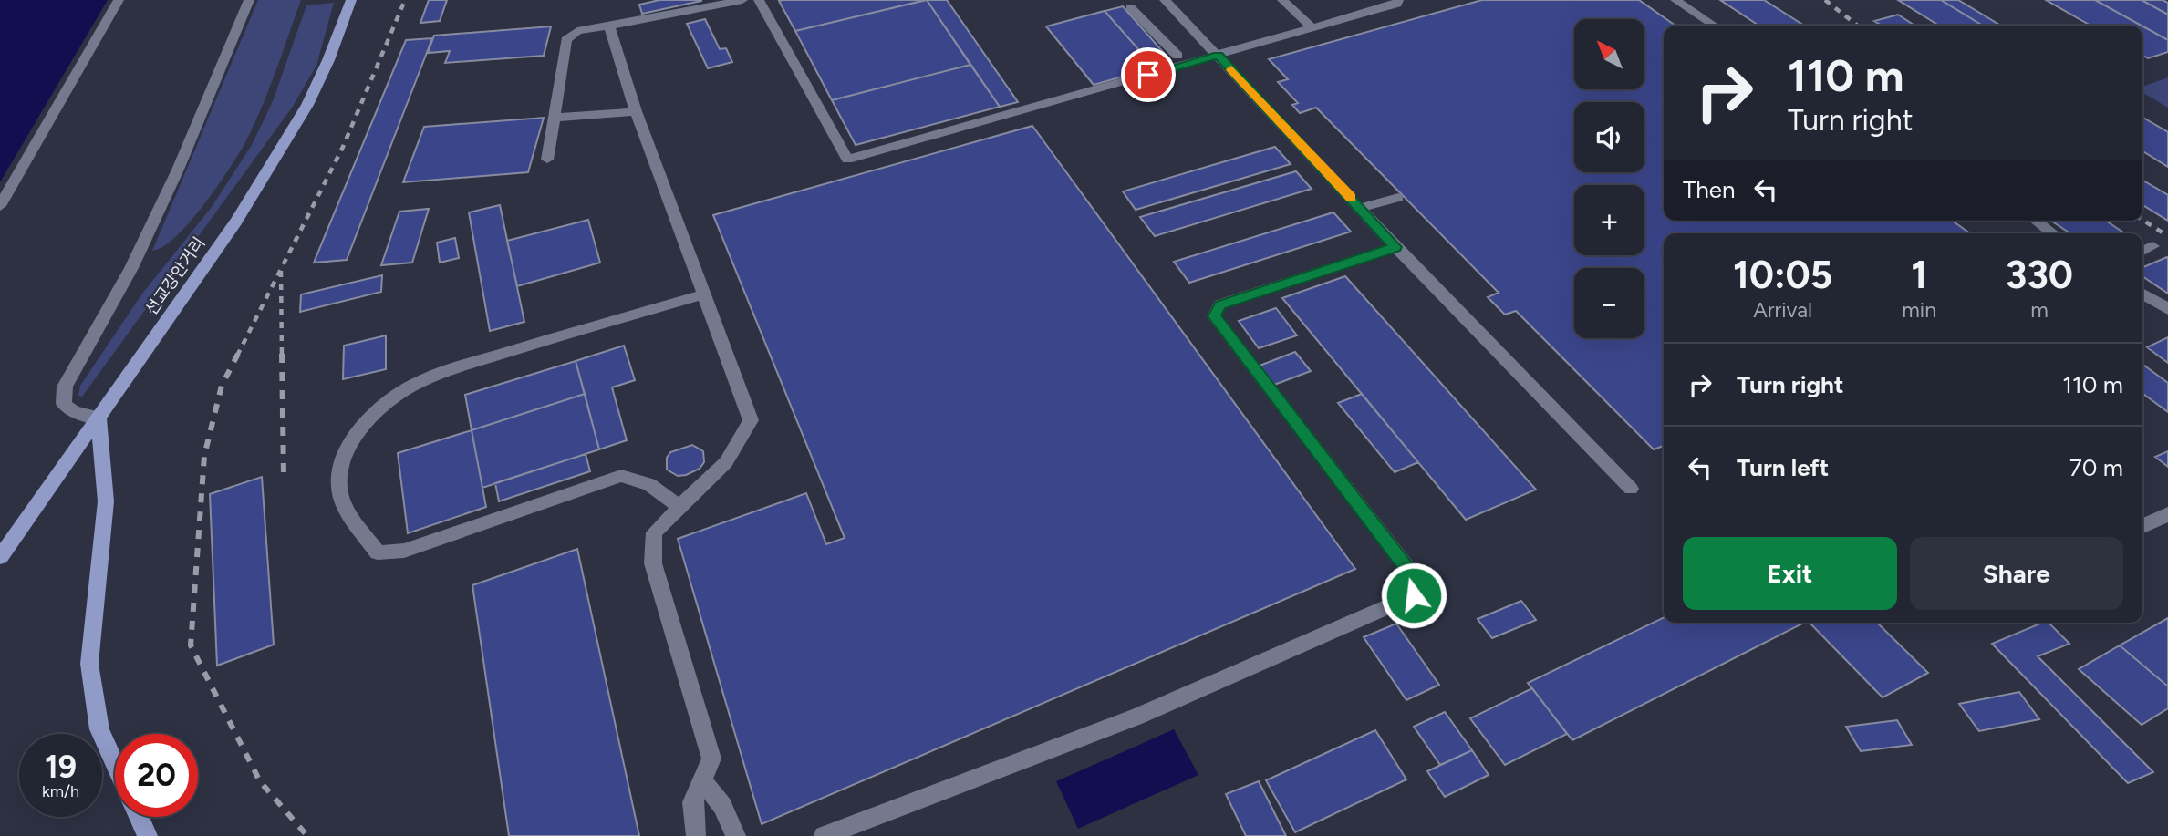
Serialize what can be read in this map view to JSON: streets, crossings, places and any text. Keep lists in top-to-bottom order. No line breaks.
{"streets":{"main road":["선교강안거리"]},"north":"top left","page":{"map_buttons":["+","−"],"turn":["110 m","Turn right"],"then":"Then","eta":["10:05","Arrival","1","min","330","m"],"list":[{"name":"Turn right","value":"110 m"},{"name":"Turn left","value":"70 m"}],"buttons":["Exit","Share"],"speed":"19 km/h","limit":"20"}}
